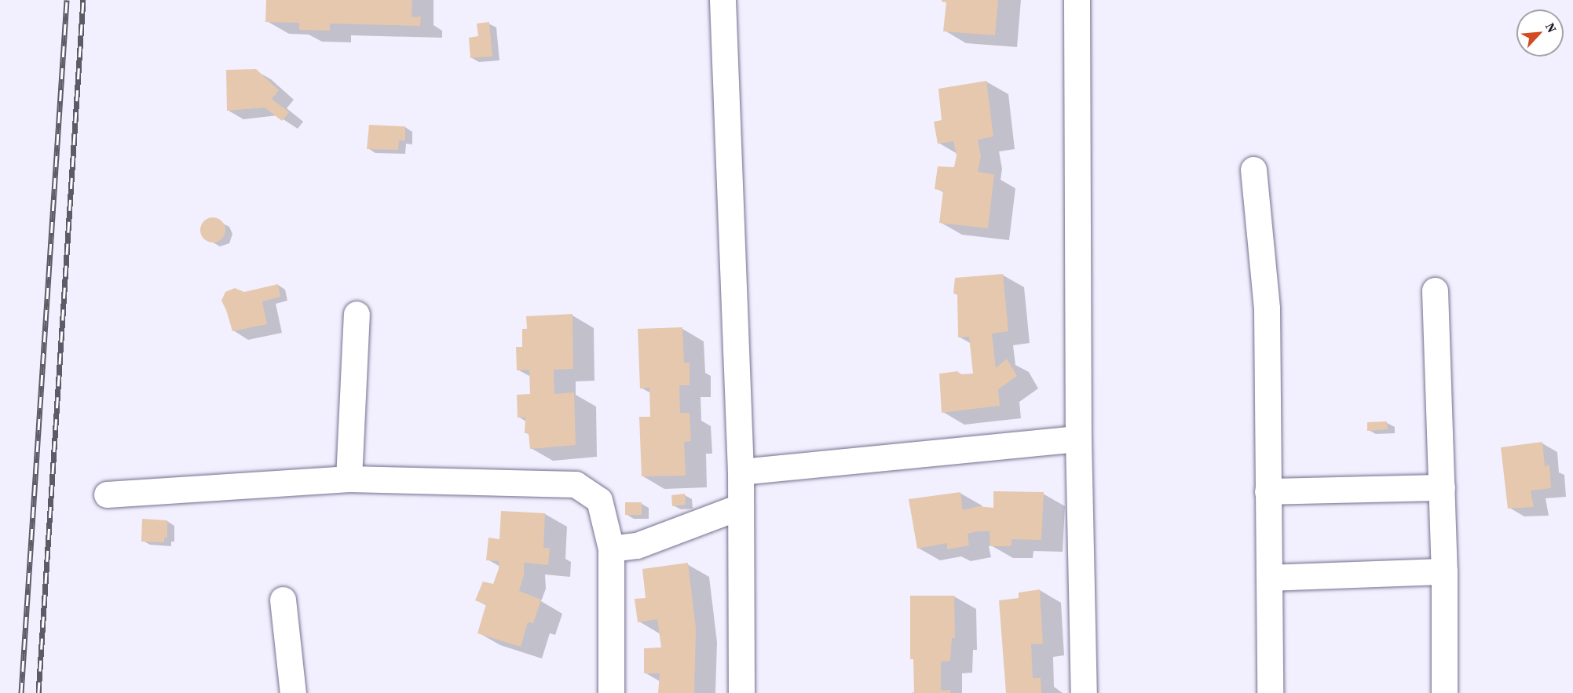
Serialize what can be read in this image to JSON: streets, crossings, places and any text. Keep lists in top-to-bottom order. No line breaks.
{"north":"top right"}
